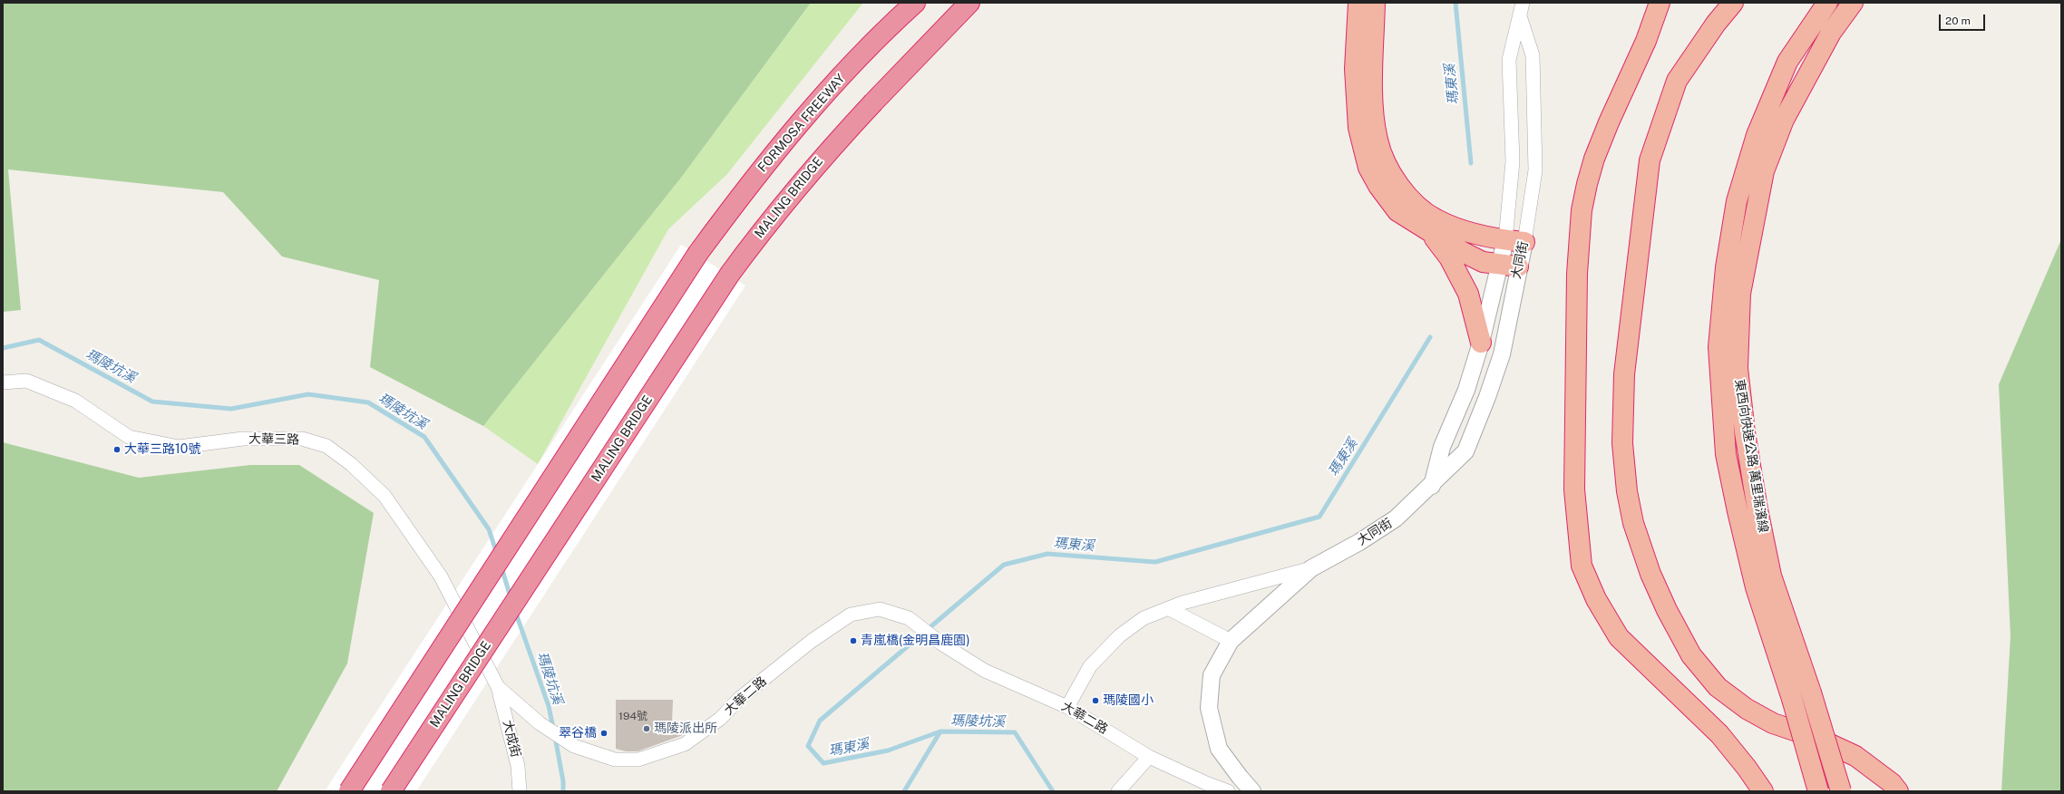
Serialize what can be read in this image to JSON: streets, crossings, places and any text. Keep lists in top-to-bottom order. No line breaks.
{"streets":{"highway":["FORMOSA FREEWAY","MALING BRIDGE","東西向快速公路 萬里瑞濱線"],"street":["大同街","大華三路","大華二路","大成街"]},"crossings":[["大華三路","大華二路"],["大華三路","大成街"],["大華二路","大成街"]],"water":["瑪東溪","瑪陵坑溪"],"places":["大華三路10號","青嵐橋(金明昌鹿園)","瑪陵國小","瑪陵派出所","翠谷橋"],"house_numbers":["194號"],"scale_bar":"20 m"}
